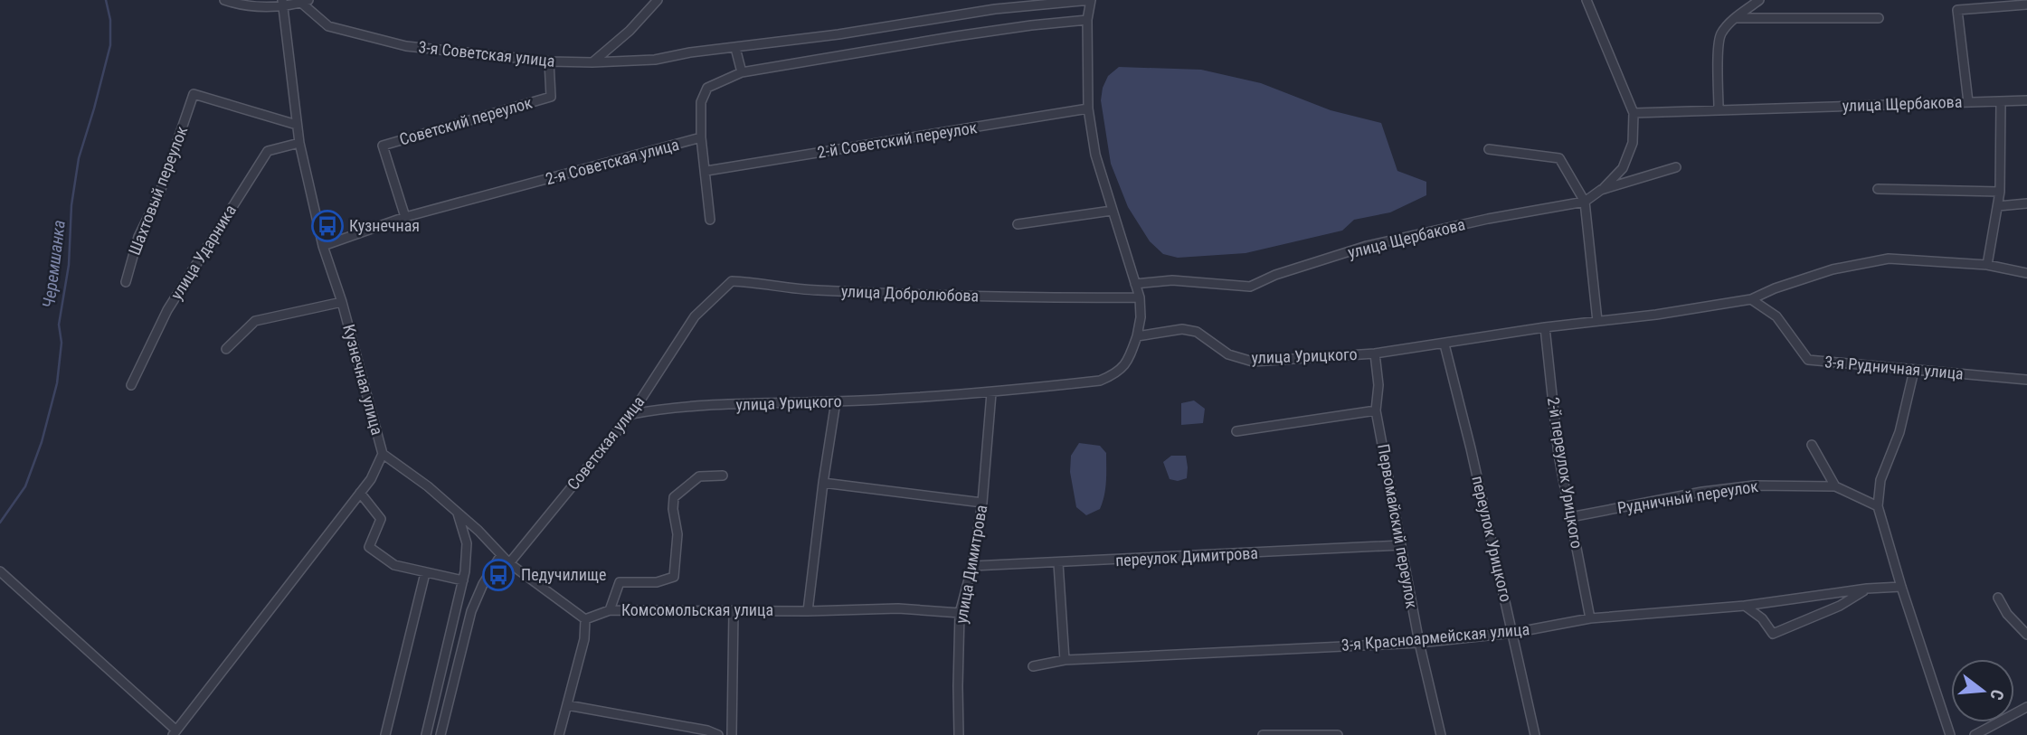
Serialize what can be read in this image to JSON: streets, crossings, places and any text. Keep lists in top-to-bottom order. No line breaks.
{"streets":{"street":["3-я Советская улица","улица Щербакова","Советский переулок","2-й Советский переулок","2-я Советская улица","Шахтовый переулок","улица Ударника","улица Добролюбова","улица Урицкого","3-я Рудничная улица","Кузнечная улица","Советская улица","2-й переулок Урицкого","Рудничный переулок","Первомайский переулок","переулок Урицкого","переулок Димитрова","улица Димитрова","Комсомольская улица","3-я Красноармейская улица"]},"crossings":[["3-я Советская улица","Советский переулок"],["Советский переулок","2-я Советская улица"],["2-я Советская улица","Кузнечная улица"],["Шахтовый переулок","Кузнечная улица"],["улица Ударника","Кузнечная улица"],["улица Добролюбова","Советская улица"],["улица Урицкого","3-я Рудничная улица"],["улица Урицкого","Советская улица"],["улица Урицкого","2-й переулок Урицкого"],["улица Урицкого","Первомайский переулок"],["улица Урицкого","переулок Урицкого"],["улица Урицкого","улица Димитрова"],["2-й переулок Урицкого","Рудничный переулок"],["2-й переулок Урицкого","3-я Красноармейская улица"],["Первомайский переулок","переулок Димитрова"],["Первомайский переулок","3-я Красноармейская улица"],["переулок Урицкого","3-я Красноармейская улица"],["переулок Димитрова","улица Димитрова"],["улица Димитрова","Комсомольская улица"]],"water":["Черемшанка"],"places":{"bus stop":["Кузнечная","Педучилище"]},"north":"right"}
